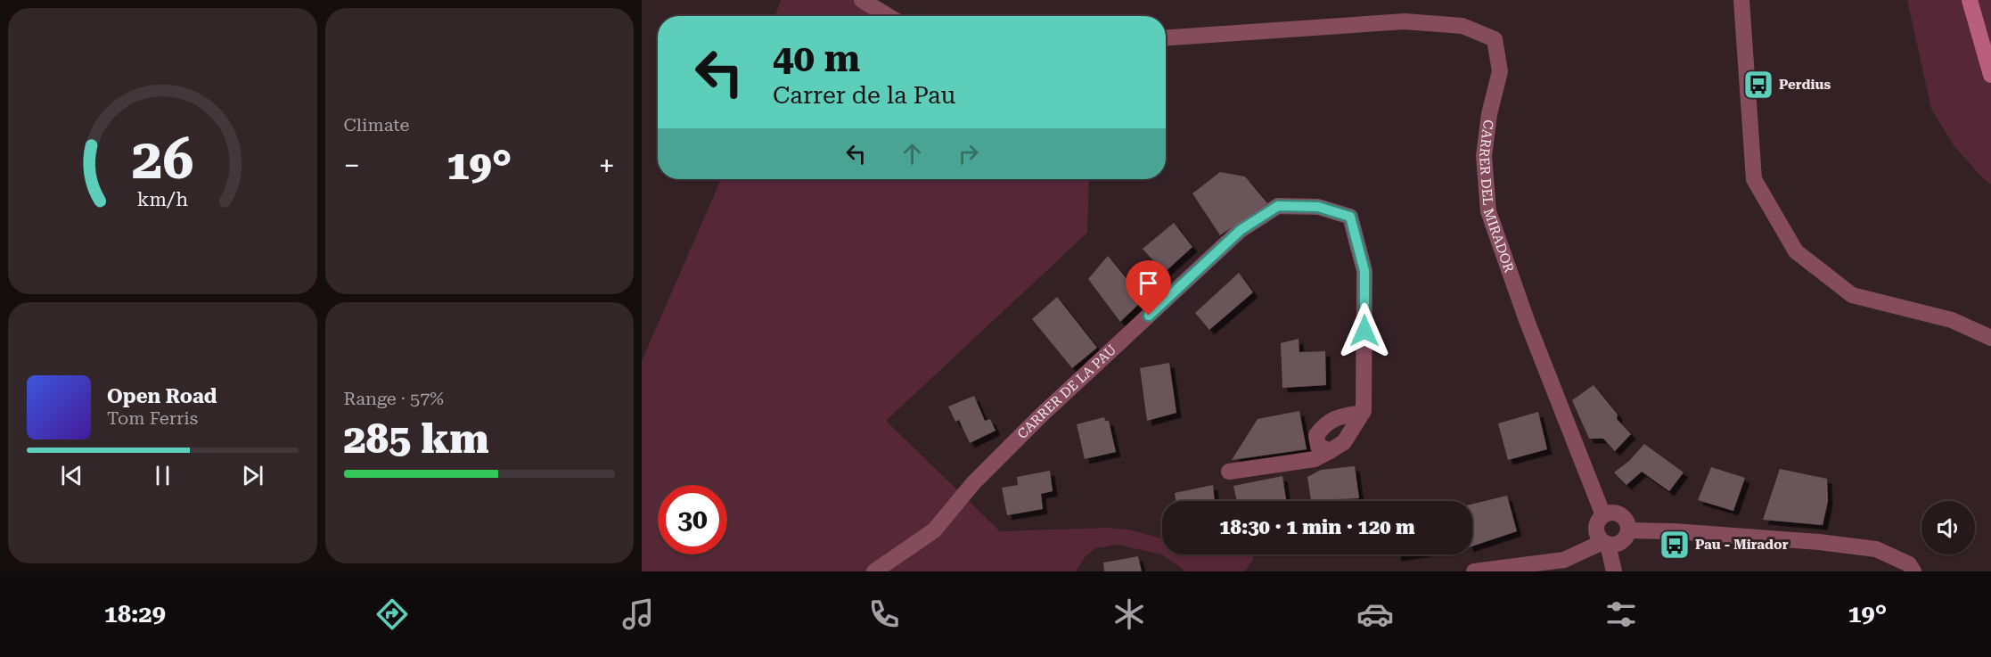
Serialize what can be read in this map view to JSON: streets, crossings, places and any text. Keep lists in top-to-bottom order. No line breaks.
{"streets":{"street":["CARRER DEL MIRADOR","CARRER DE LA PAU"]},"places":{"bus stop":["Perdius","Pau - Mirador"]},"page":{"tile":["Climate",["Range · 57%","285 km"]],"turn":["40 m","Carrer de la Pau"],"heat":["−","19°","+"],"song":["Open Road","Tom Ferris"],"limit":"30","trip":"18:30 · 1 min · 120 m","tabs":["18:29","19°"],"gauge":["26","km/h"]}}
